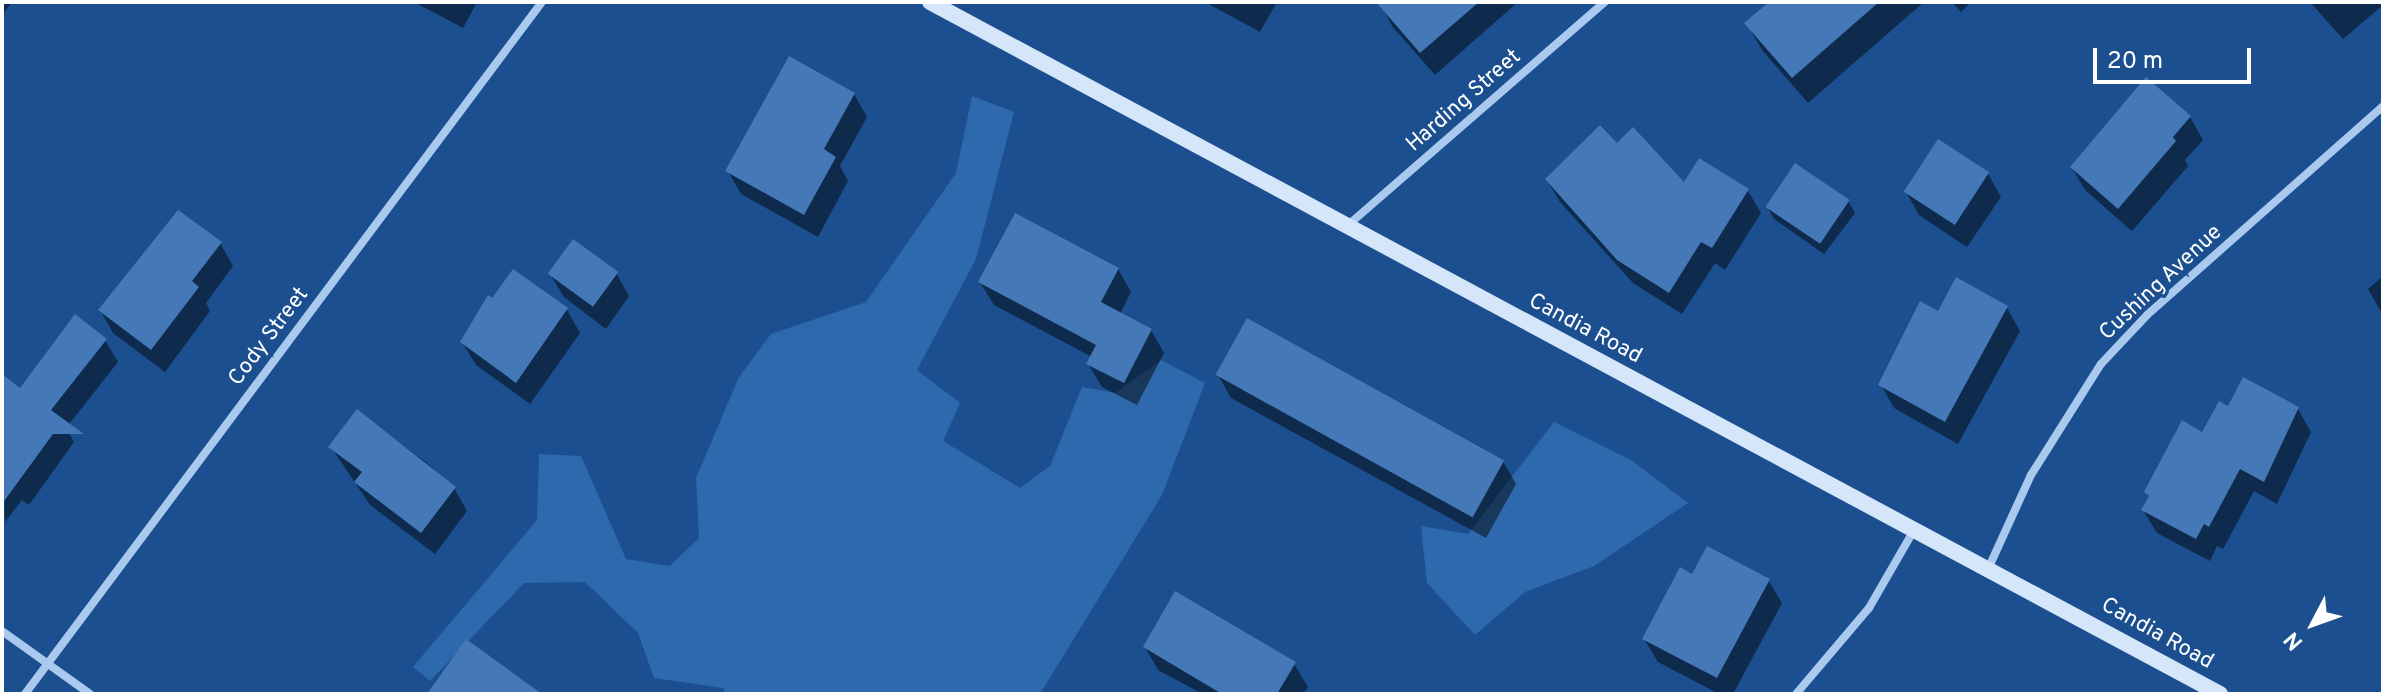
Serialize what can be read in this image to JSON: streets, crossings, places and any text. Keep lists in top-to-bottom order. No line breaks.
{"streets":{"main road":["Candia Road"],"street":["Harding Street","Cushing Avenue","Cody Street"]},"crossings":[["Harding Street","Candia Road"],["Cushing Avenue","Candia Road"]],"scale_bar":"20 m","north":"bottom left"}
